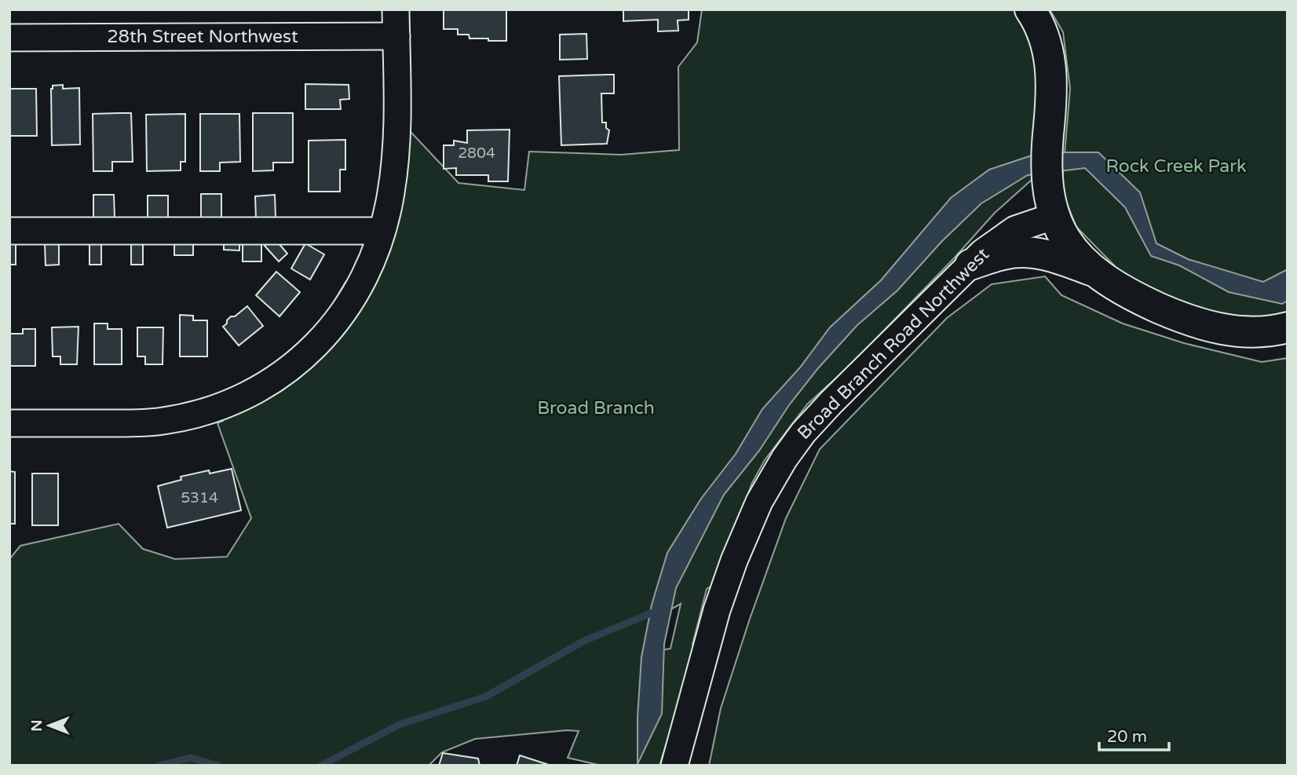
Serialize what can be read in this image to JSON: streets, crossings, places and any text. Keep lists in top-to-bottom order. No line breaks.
{"streets":{"street":["28th Street Northwest","Broad Branch Road Northwest"]},"parks":["Rock Creek Park","Broad Branch"],"house_numbers":["2804","5314"],"scale_bar":"20 m","north":"left"}
